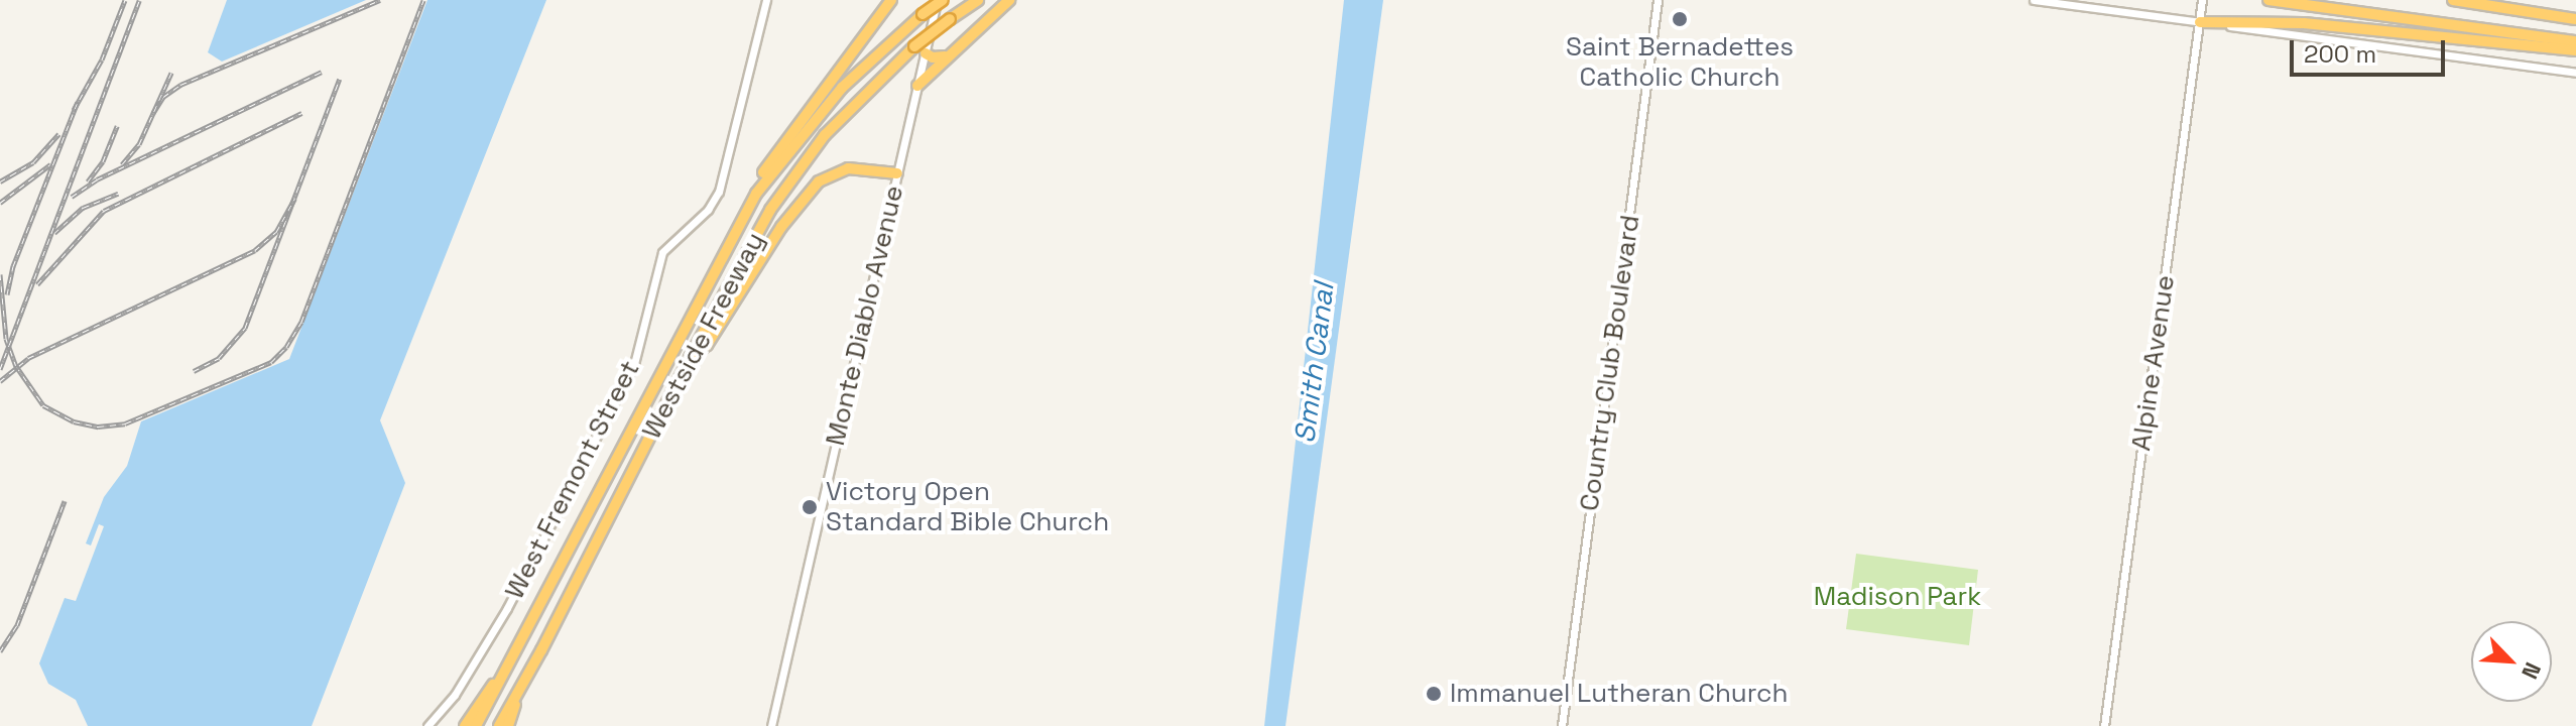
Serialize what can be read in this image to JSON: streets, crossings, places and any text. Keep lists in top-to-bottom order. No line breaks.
{"streets":{"highway":["Westside Freeway"],"street":["Monte Diablo Avenue","Country Club Boulevard","Alpine Avenue","West Fremont Street"]},"crossings":[["Monte Diablo Avenue","Westside Freeway"]],"water":["Smith Canal"],"parks":["Madison Park"],"places":["Saint Bernadettes Catholic Church","Victory Open Standard Bible Church","Immanuel Lutheran Church"],"scale_bar":"200 m","north":"bottom right"}
